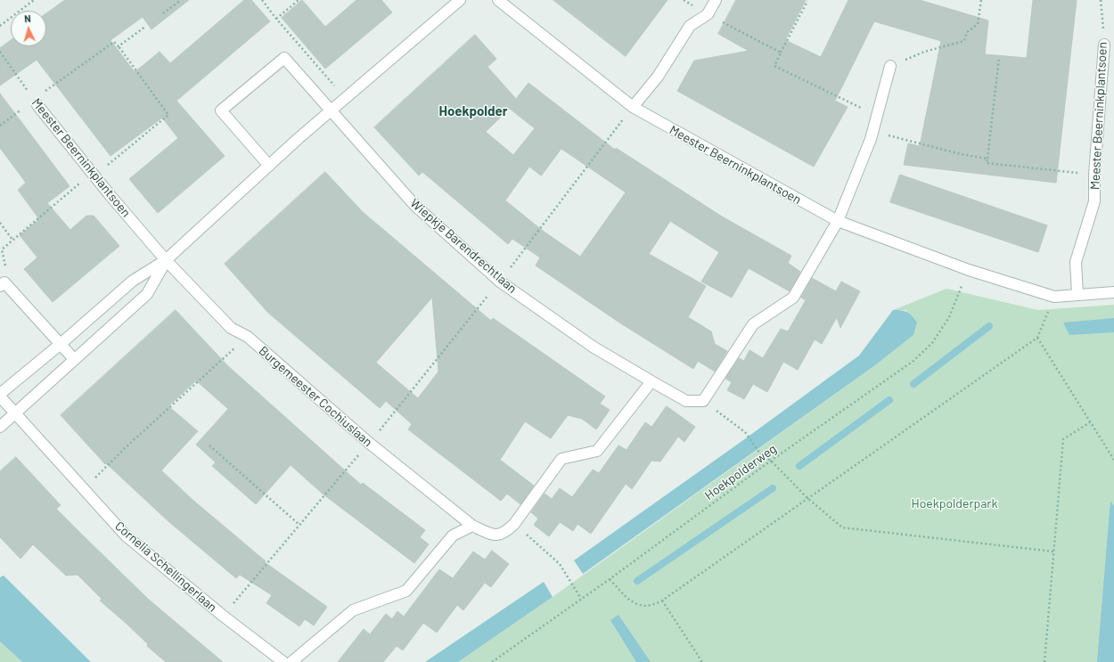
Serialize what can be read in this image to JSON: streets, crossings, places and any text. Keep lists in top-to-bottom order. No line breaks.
{"streets":{"street":["Meester Beerninkplantsoen","Wiepkje Barendrechtlaan","Burgemeester Cochiuslaan","Cornelia Schellingerlaan"],"path":["Hoekpolderweg"]},"crossings":[["Meester Beerninkplantsoen","Burgemeester Cochiuslaan"],["Meester Beerninkplantsoen","Hoekpolderweg"],["Wiepkje Barendrechtlaan","Burgemeester Cochiuslaan"]],"districts":["Hoekpolder"],"parks":["Hoekpolderpark"],"north":"top"}
